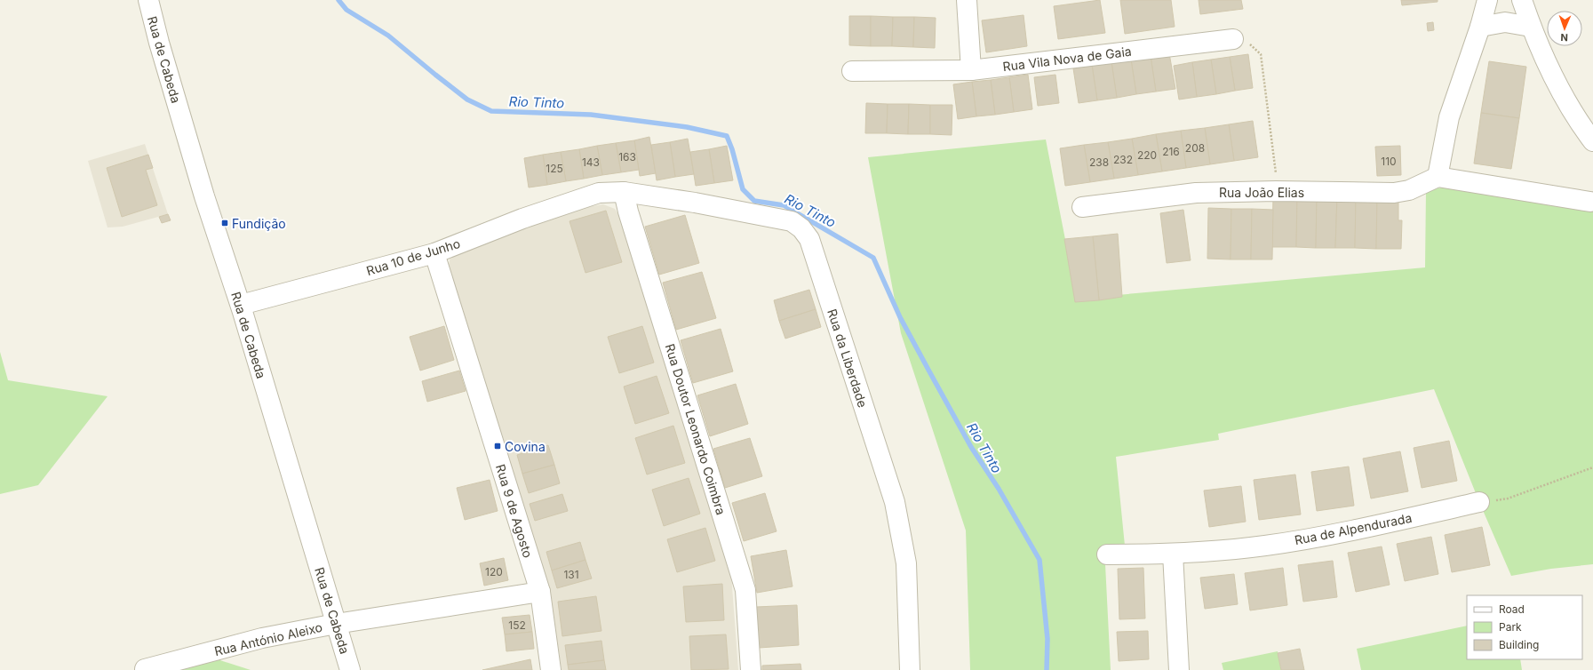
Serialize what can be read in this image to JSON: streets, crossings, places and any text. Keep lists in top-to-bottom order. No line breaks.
{"streets":{"street":["Rua Vila Nova de Gaia","Rua de Cabeda","Rua João Elias","Rua 10 de Junho","Rua da Liberdade","Rua Doutor Leonardo Coimbra","Rua 9 de Agosto","Rua de Alpendurada","Rua António Aleixo"]},"crossings":[["Rua de Cabeda","Rua 10 de Junho"],["Rua de Cabeda","Rua António Aleixo"],["Rua 10 de Junho","Rua da Liberdade"],["Rua 10 de Junho","Rua Doutor Leonardo Coimbra"],["Rua 10 de Junho","Rua 9 de Agosto"],["Rua da Liberdade","Rua Doutor Leonardo Coimbra"],["Rua 9 de Agosto","Rua António Aleixo"]],"water":["Rio Tinto"],"places":{"transit":["Fundição","Covina"]},"house_numbers":["208","216","220","163","232","110","143","238","125","120","131","152"],"legend":["Road","Park","Building"],"north":"bottom"}
